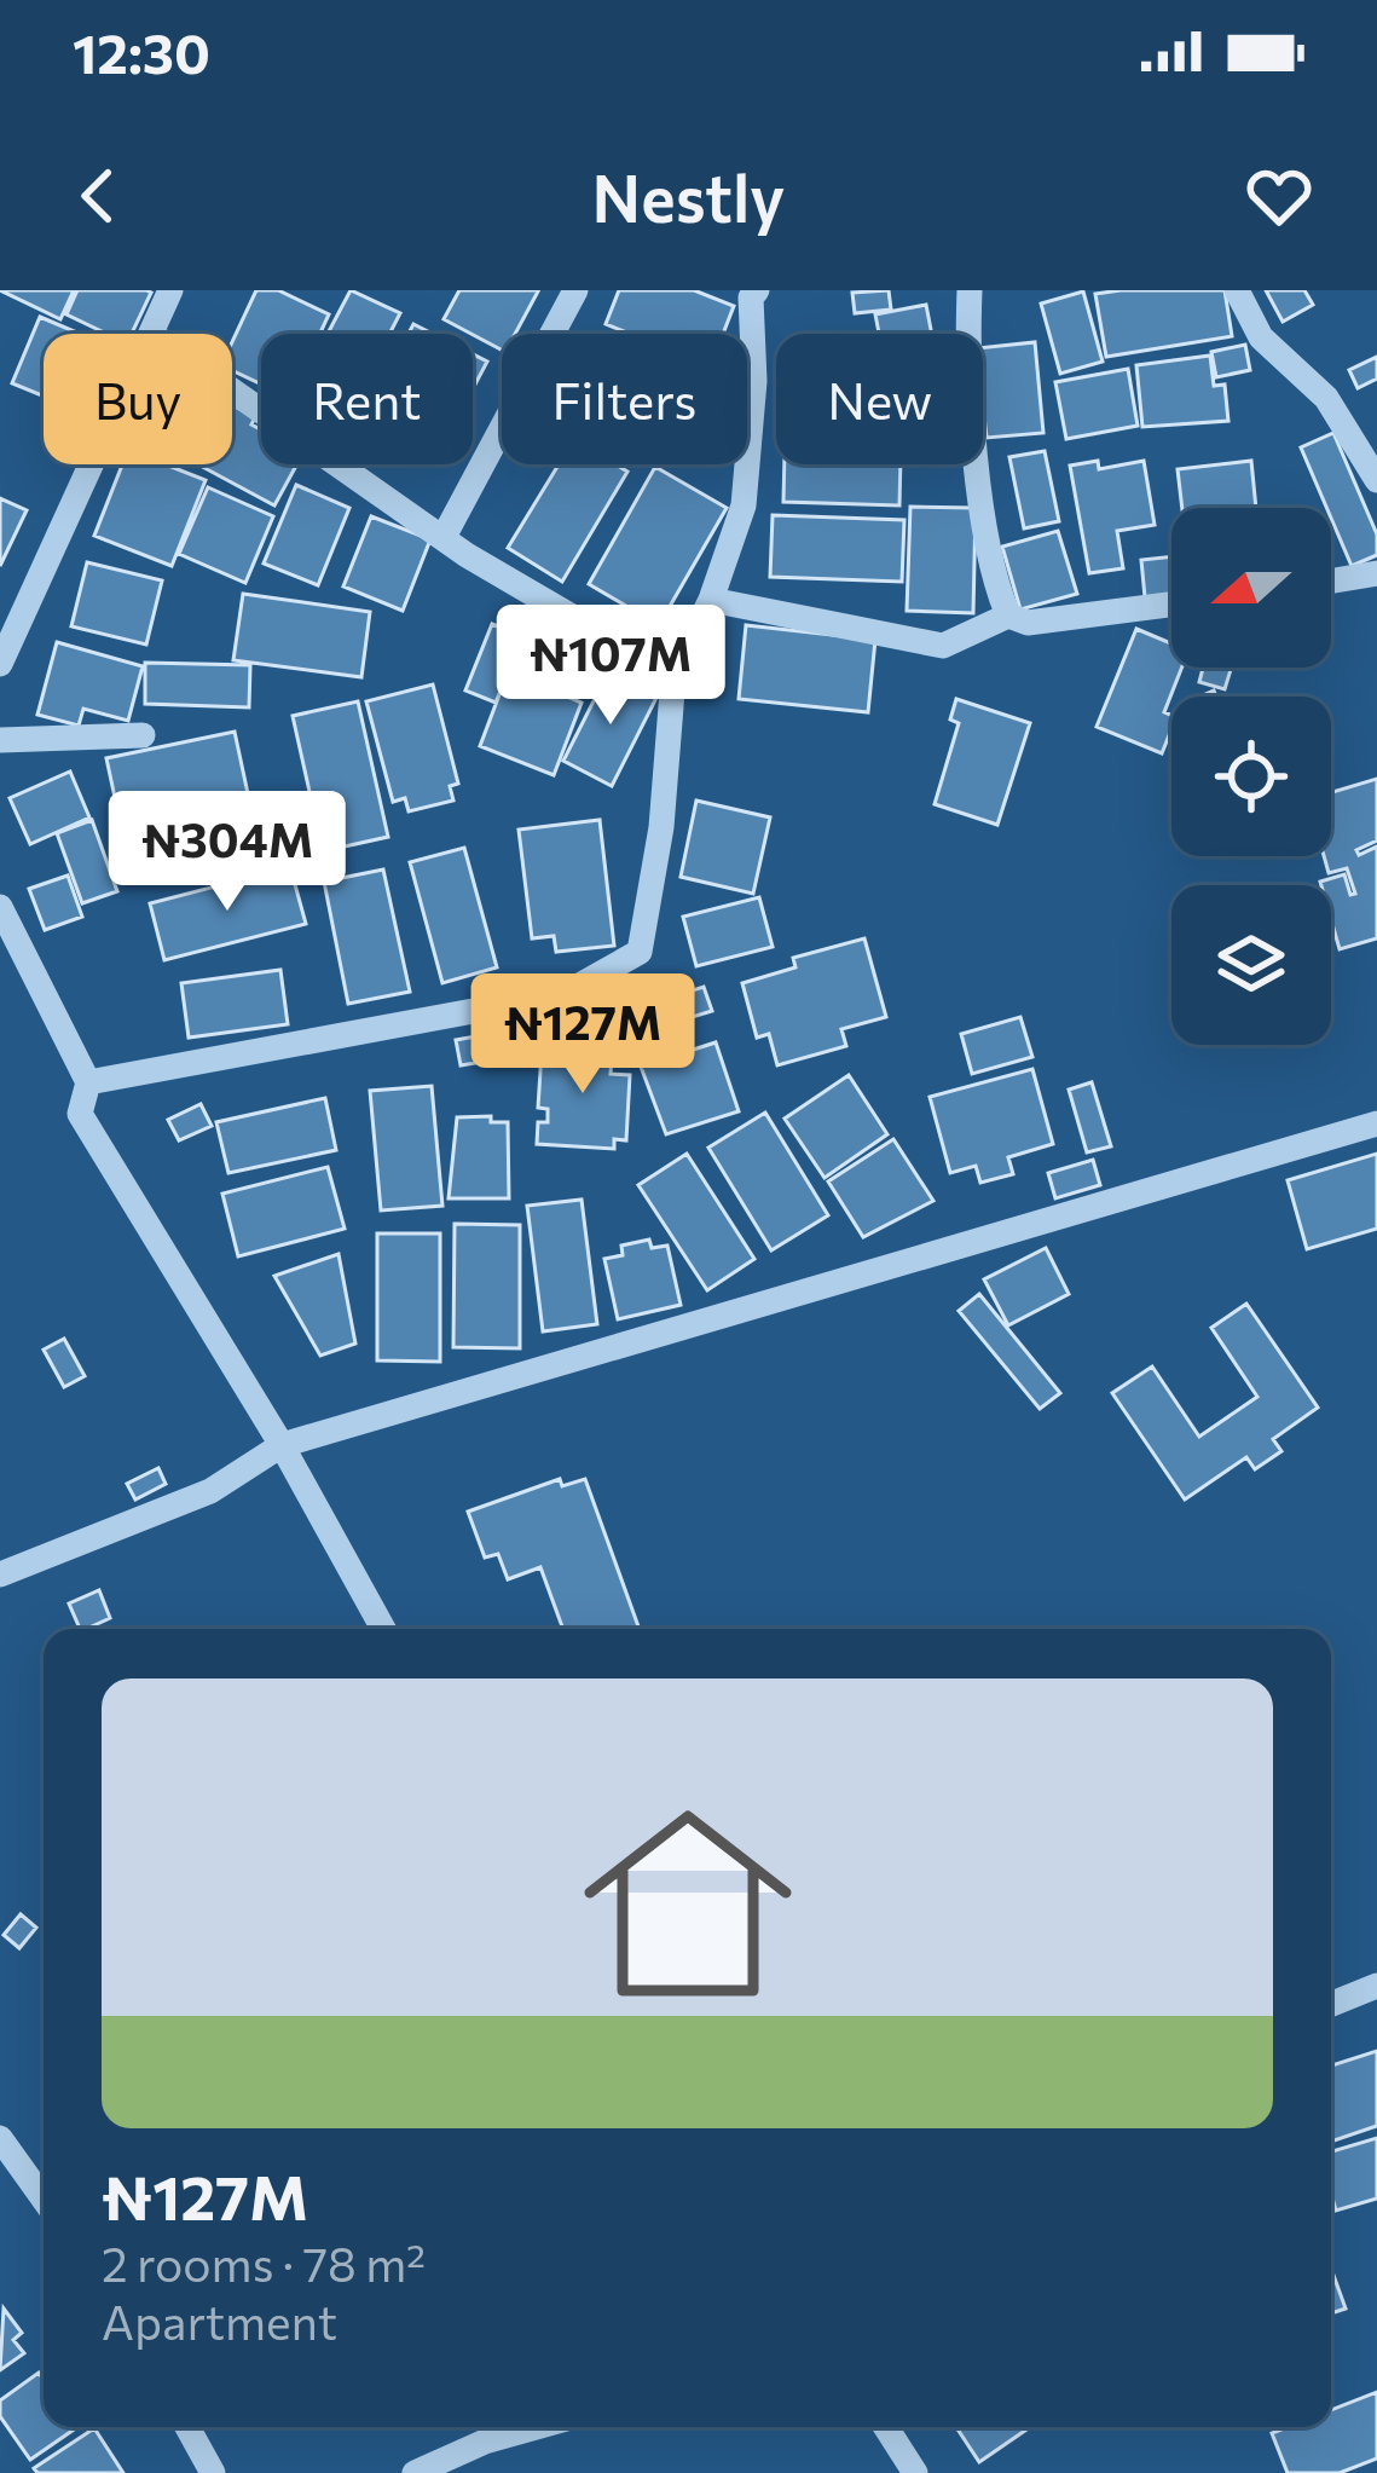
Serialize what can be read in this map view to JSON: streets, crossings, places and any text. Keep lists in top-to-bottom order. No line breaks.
{"north":"left","page":{"status":"12:30","header":"Nestly","chip":["Buy","Rent","Filters","New"],"price":["₦107M","₦304M","₦127M"],"list":[{"name":"₦127M","note":"2 rooms · 78 m² · Apartment"}]}}
